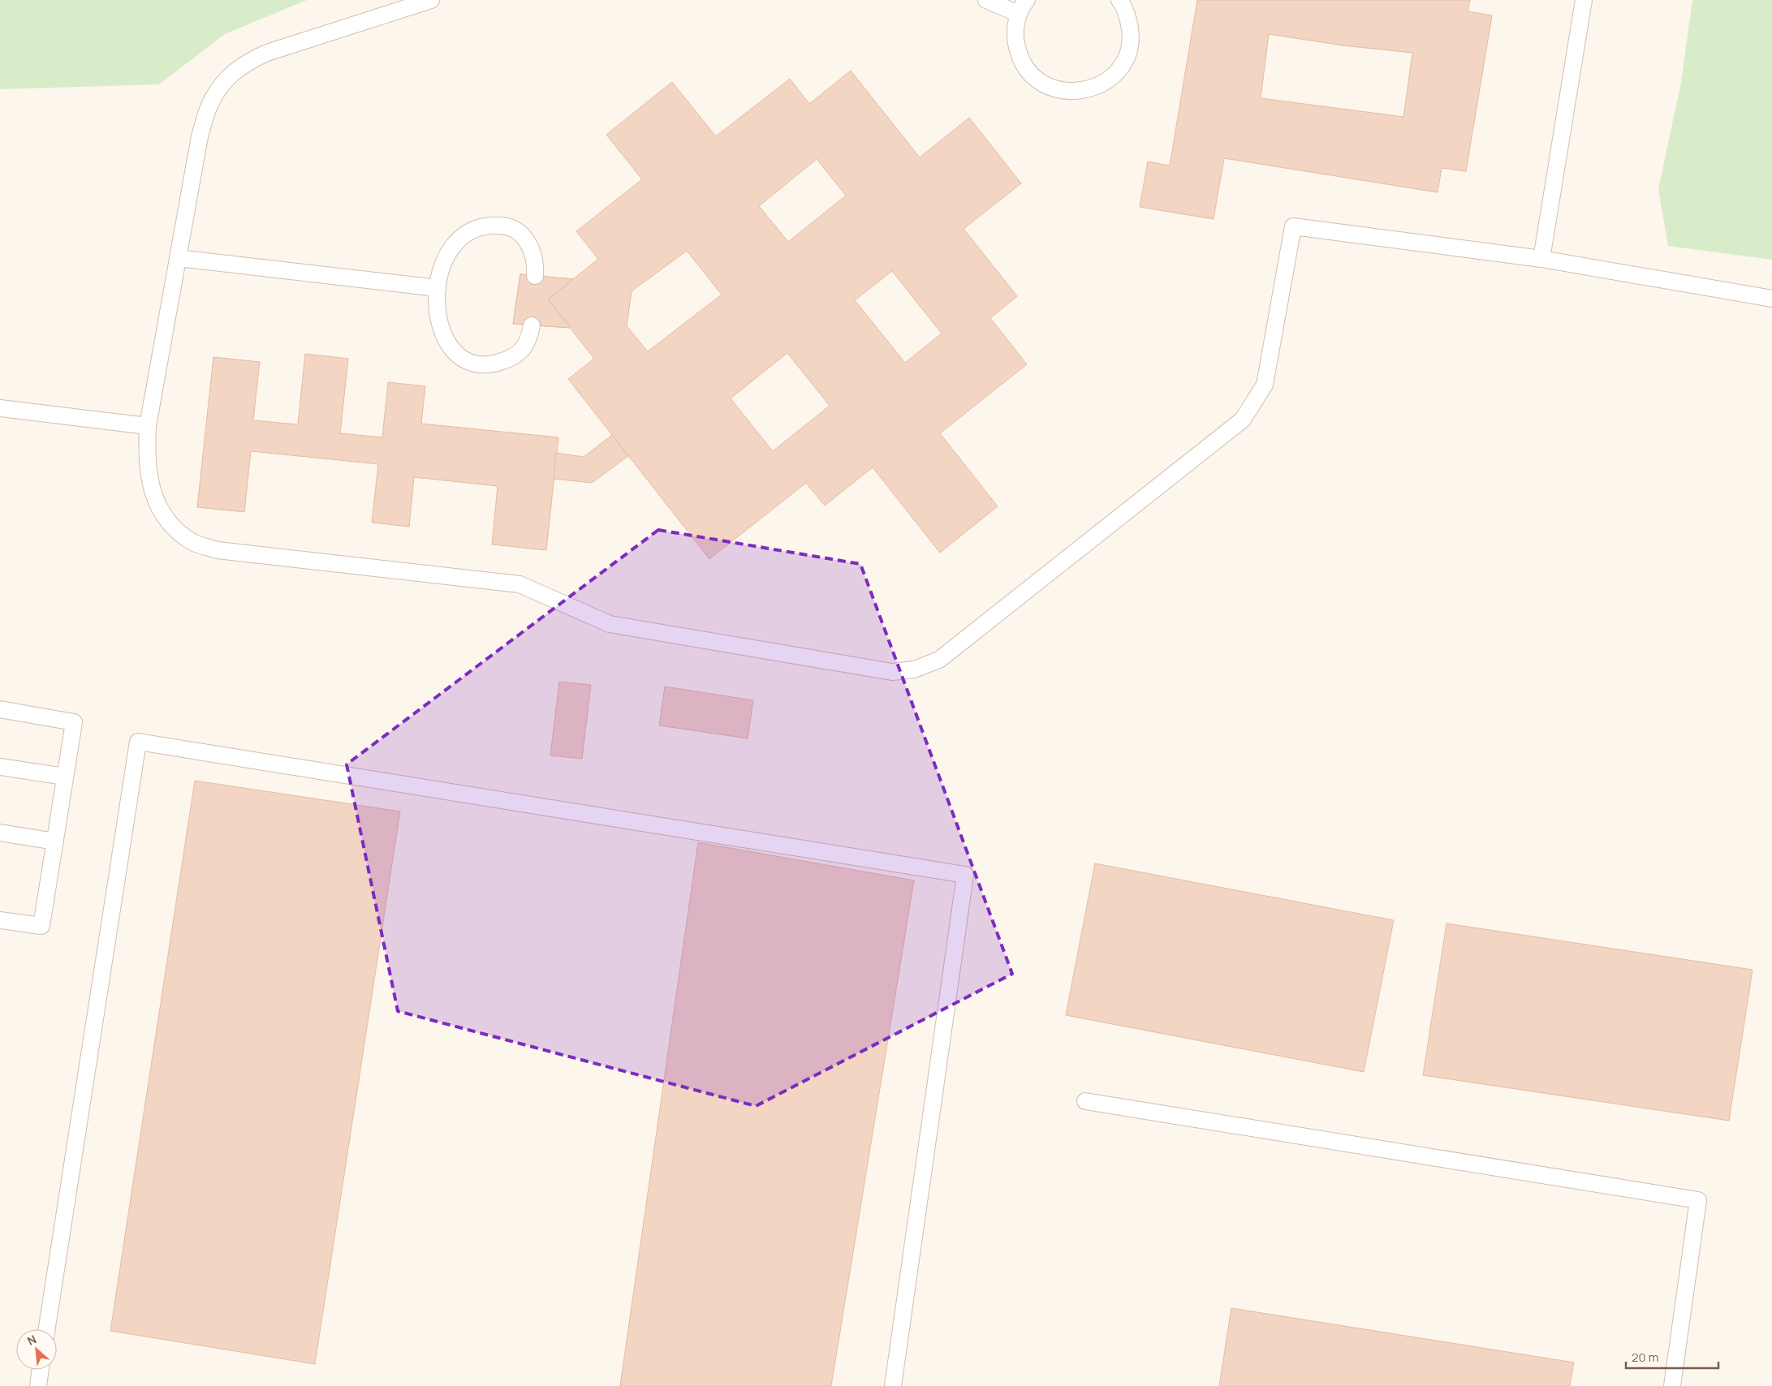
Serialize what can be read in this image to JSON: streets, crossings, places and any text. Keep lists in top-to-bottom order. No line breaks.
{"scale_bar":"20 m","north":"top left"}
